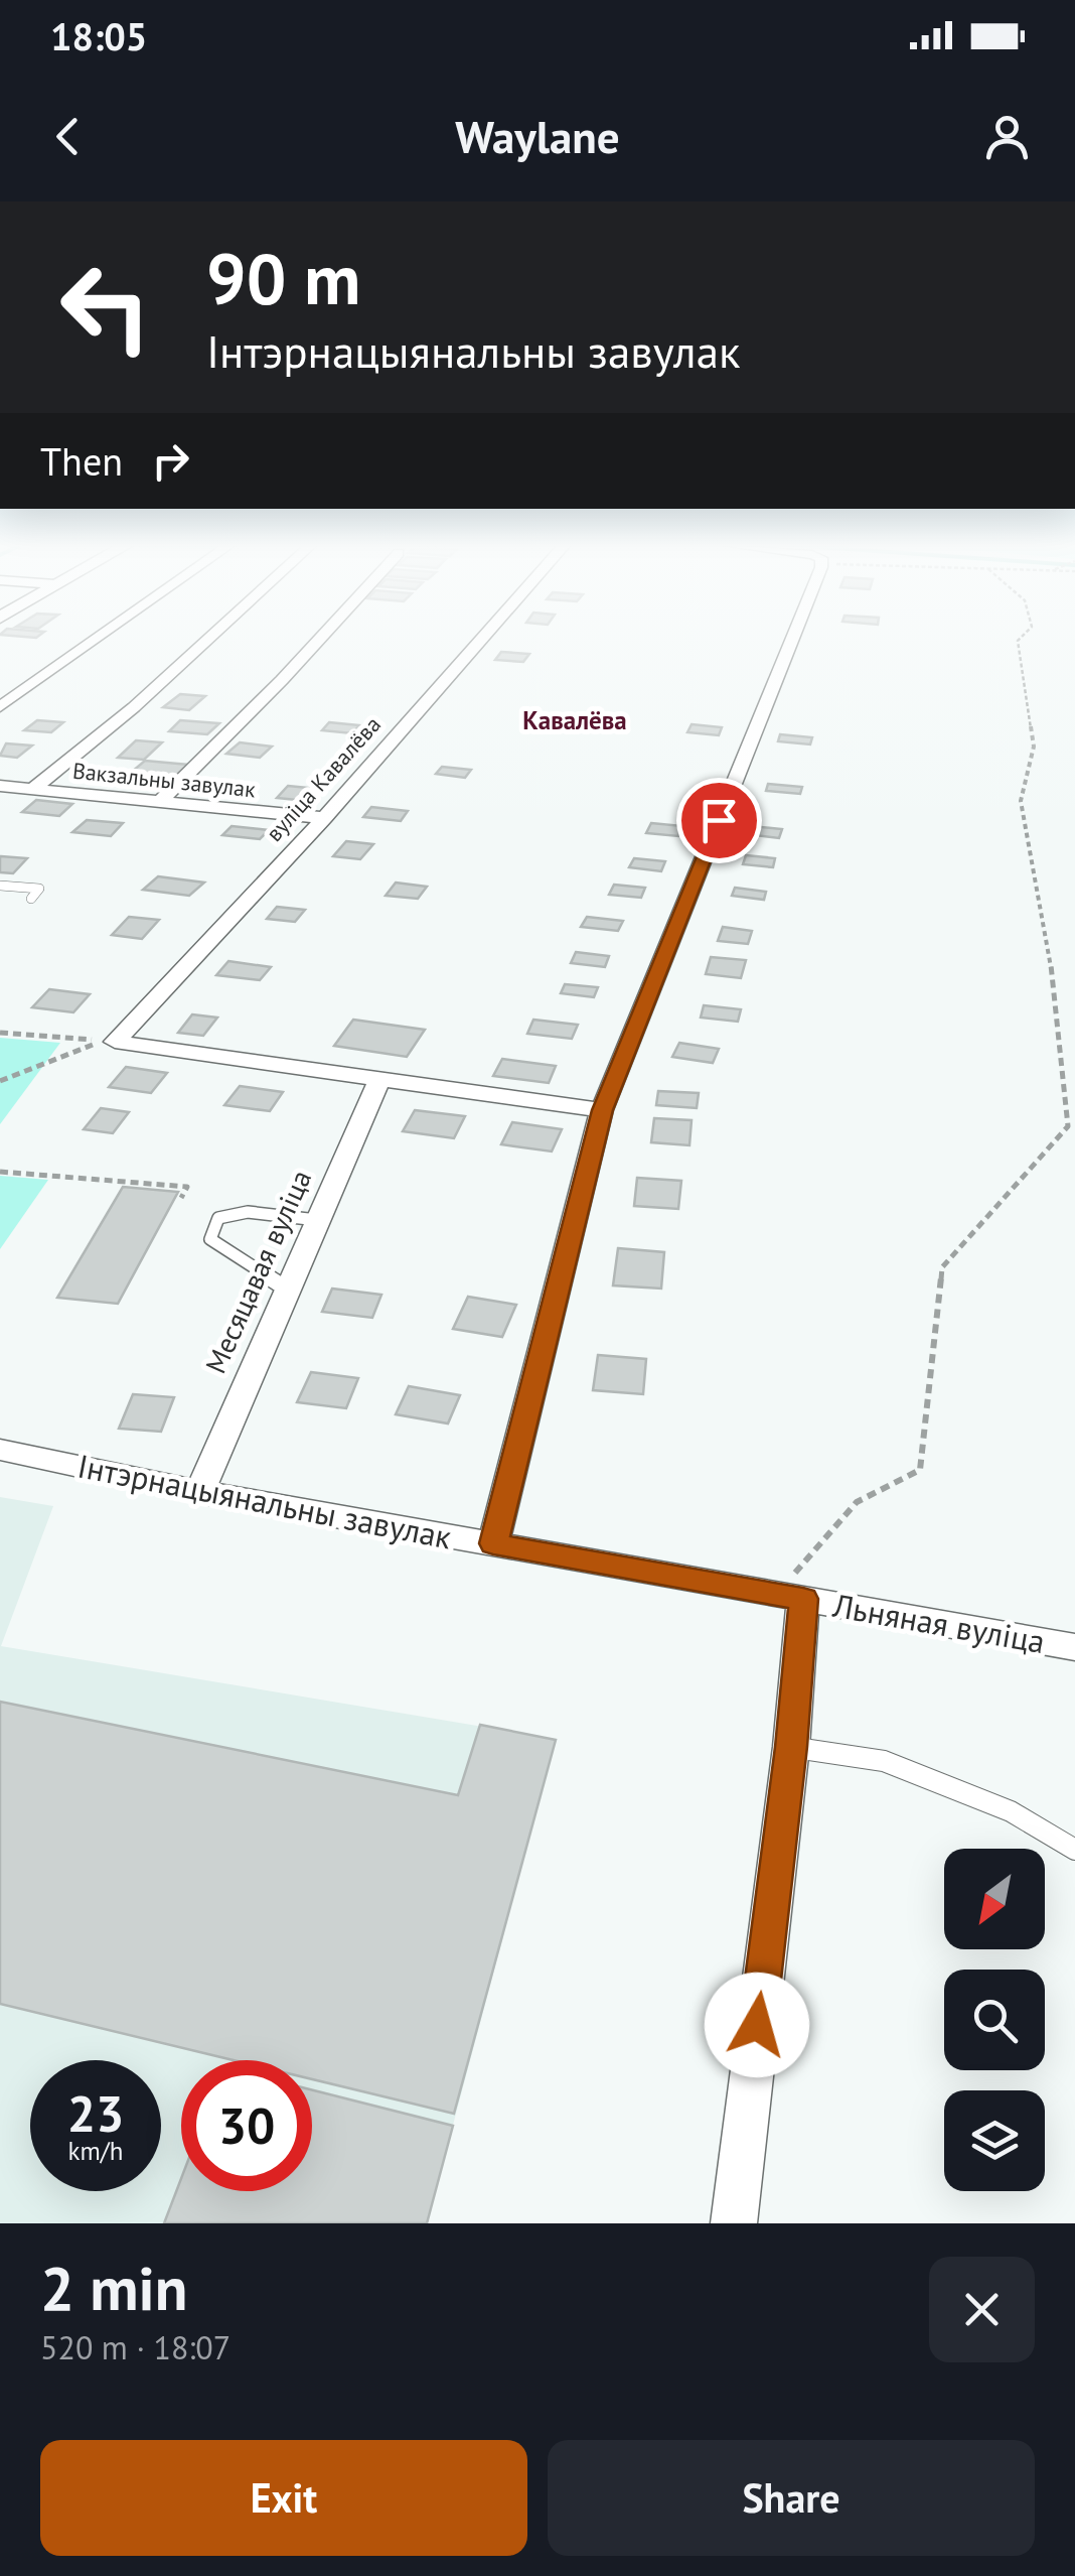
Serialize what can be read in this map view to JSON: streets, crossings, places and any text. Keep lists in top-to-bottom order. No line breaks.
{"streets":{"street":["вуліца Кавалёва","Вакзальны завулак","Месяцавая вуліца","Інтэрнацыянальны завулак","Льняная вуліца"]},"crossings":[["вуліца Кавалёва","Вакзальны завулак"],["Месяцавая вуліца","Інтэрнацыянальны завулак"],["Інтэрнацыянальны завулак","Льняная вуліца"]],"districts":["Кавалёва"],"north":"bottom left","page":{"status":"18:05","header":"Waylane","turn":["90 m","Інтэрнацыянальны завулак"],"then":"Then","speed":"23 km/h","limit":"30","heading":["2 min","520 m · 18:07"],"buttons":["Exit","Share"]}}
